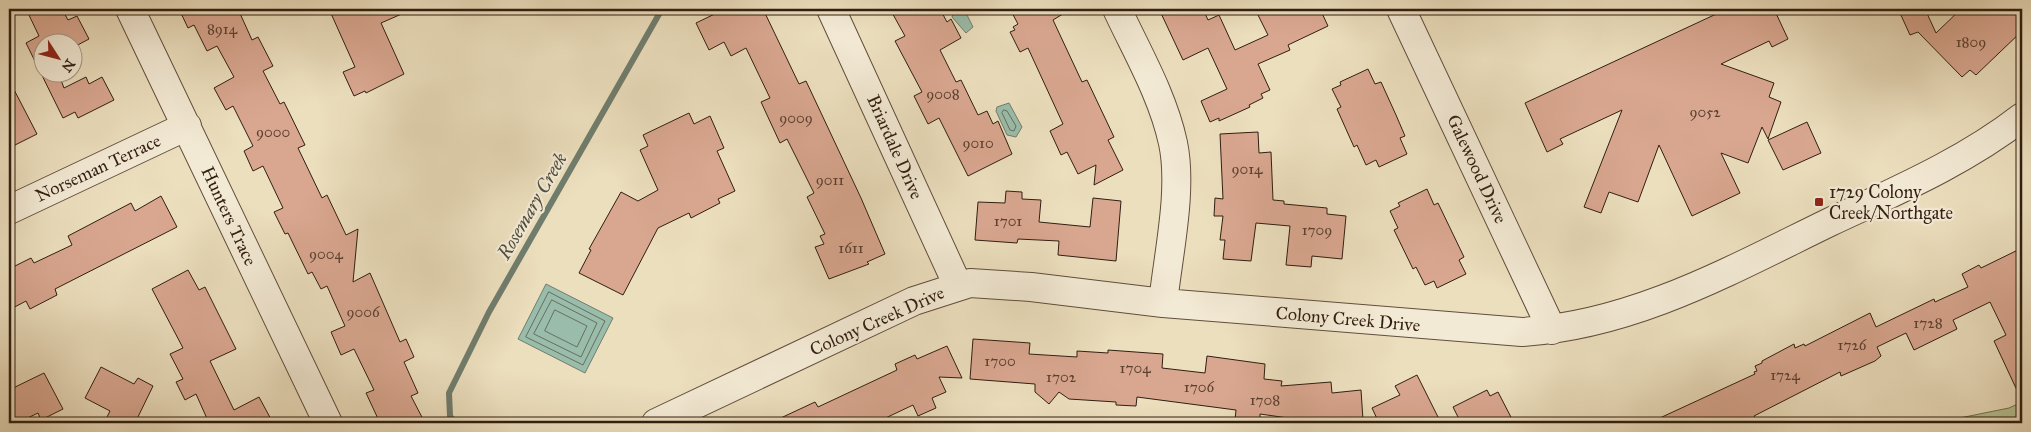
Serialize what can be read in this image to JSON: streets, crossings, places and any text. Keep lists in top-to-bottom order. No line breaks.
{"streets":{"street":["Briardale Drive","Norseman Terrace","Galewood Drive","Hunters Trace","Colony Creek Drive"]},"crossings":[["Briardale Drive","Colony Creek Drive"],["Norseman Terrace","Hunters Trace"],["Galewood Drive","Colony Creek Drive"]],"water":["Rosemary Creek"],"places":{"transit":["1729 Colony Creek/Northgate"]},"house_numbers":["8914","1809","9008","9052","9009","9000","9010","9014","9011","1701","1709","1611","9004","9006","1728","1726","1700","1704","1724","1702","1706","1708"],"north":"bottom right"}
